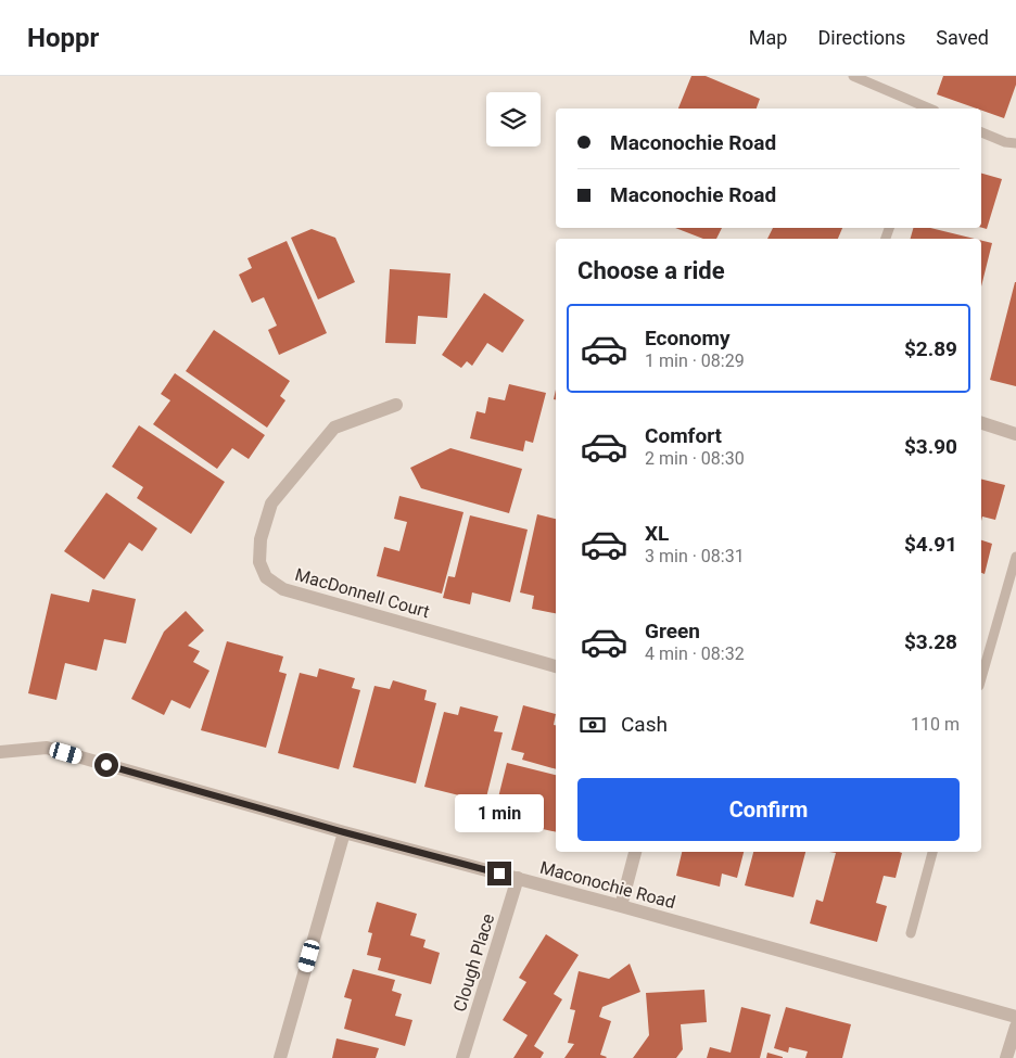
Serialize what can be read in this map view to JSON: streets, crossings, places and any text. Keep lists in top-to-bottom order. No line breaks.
{"streets":{"street":["MacDonnell Court","Maconochie Road","Clough Place"]},"crossings":[["Maconochie Road","Clough Place"]],"page":{"header":"Hoppr","nav":["Map","Directions","Saved"],"banner":["Maconochie Road","Maconochie Road"],"heading":"Choose a ride","list":[{"name":"Economy","note":"1 min · 08:29","value":"$2.89"},{"name":"Comfort","note":"2 min · 08:30","value":"$3.90"},{"name":"XL","note":"3 min · 08:31","value":"$4.91"},{"name":"Green","note":"4 min · 08:32","value":"$3.28"}],"pay":["Cash","110 m"],"buttons":"Confirm","bubble":"1 min"}}
